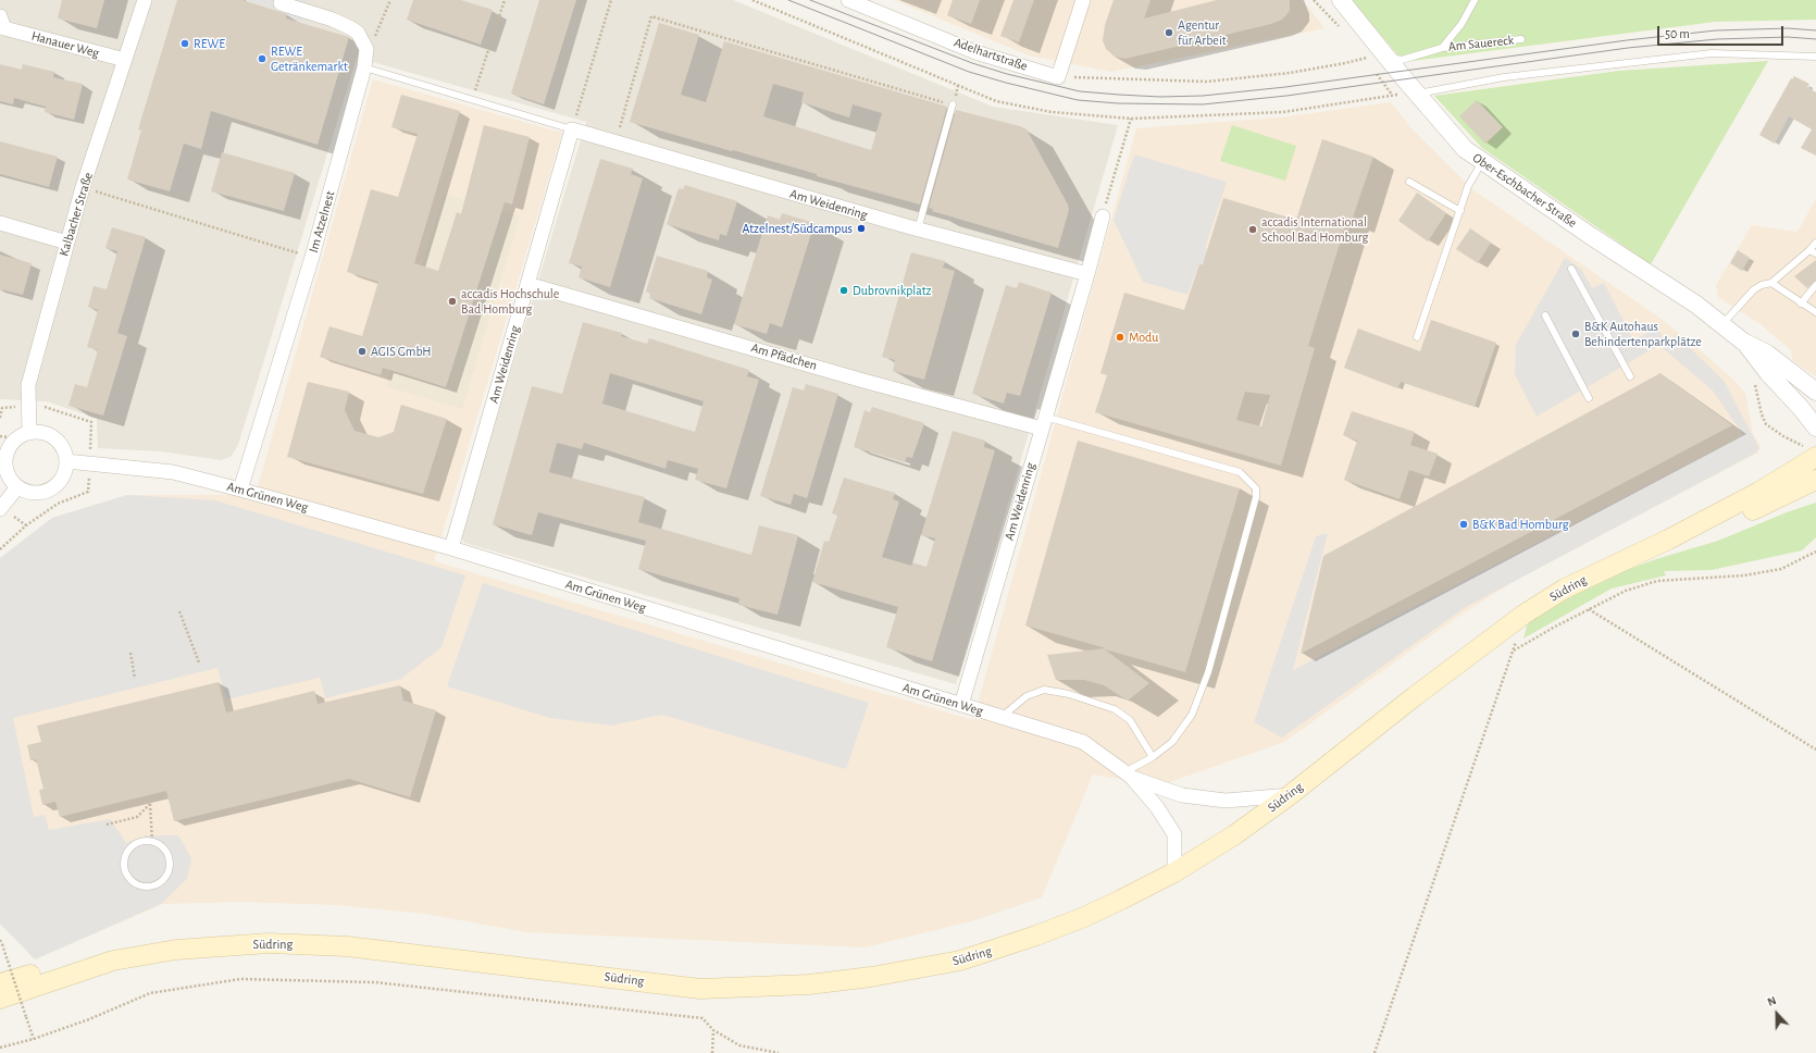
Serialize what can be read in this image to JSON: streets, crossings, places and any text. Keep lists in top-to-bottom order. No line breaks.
{"streets":{"main road":["Südring"],"street":["Hanauer Weg","Adelhartstraße","Ober-Eschbacher Straße","Am Weidenring","Kalbacher Straße","Im Atzelnest","Am Pfädchen","Am Grünen Weg"],"lane":["Am Sauereck"]},"crossings":[["Am Sauereck","Ober-Eschbacher Straße"],["Hanauer Weg","Kalbacher Straße"],["Am Weidenring","Am Pfädchen"],["Am Weidenring","Am Grünen Weg"],["Kalbacher Straße","Am Grünen Weg"],["Im Atzelnest","Am Grünen Weg"],["Am Grünen Weg","Südring"]],"places":["Agentur für Arbeit","REWE","REWE Getränkemarkt","Atzelnest/Südcampus","accadis International School Bad Homburg","Dubrovnikplatz","accadis Hochschule Bad Homburg","B&K Autohaus Behindertenparkplätze","Modu","AGIS GmbH","B&K Bad Homburg"],"scale_bar":"50 m","north":"top"}
